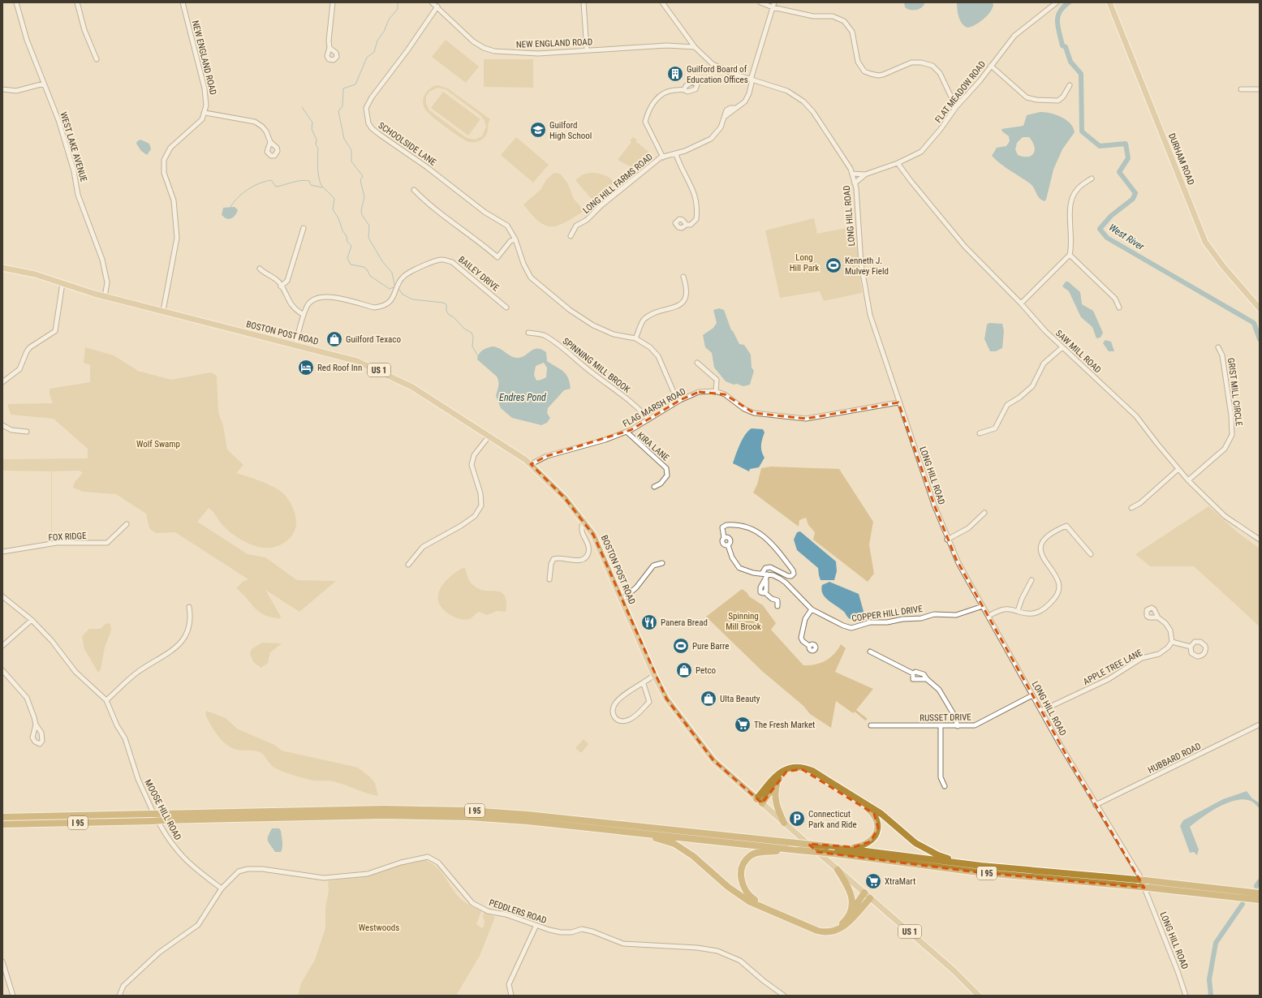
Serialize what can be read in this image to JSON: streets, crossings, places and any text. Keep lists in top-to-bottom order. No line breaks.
{"streets":{"highway":["I 95"],"main road":["DURHAM ROAD","BOSTON POST ROAD","US 1"],"street":["NEW ENGLAND ROAD","FLAT MEADOW ROAD","SCHOOLSIDE LANE","WEST LAKE AVENUE","LONG HILL FARMS ROAD","LONG HILL ROAD","BAILEY DRIVE","SAW MILL ROAD","SPINNING MILL BROOK","GRIST MILL CIRCLE","FLAG MARSH ROAD","KIRA LANE","FOX RIDGE","COPPER HILL DRIVE","APPLE TREE LANE","RUSSET DRIVE","HUBBARD ROAD","MOOSE HILL ROAD","PEDDLERS ROAD"]},"crossings":[["NEW ENGLAND ROAD","SCHOOLSIDE LANE"],["NEW ENGLAND ROAD","LONG HILL ROAD"],["FLAT MEADOW ROAD","LONG HILL ROAD"],["FLAT MEADOW ROAD","SAW MILL ROAD"],["SCHOOLSIDE LANE","FLAG MARSH ROAD"],["WEST LAKE AVENUE","BOSTON POST ROAD"],["LONG HILL FARMS ROAD","LONG HILL ROAD"],["LONG HILL ROAD","FLAG MARSH ROAD"],["LONG HILL ROAD","COPPER HILL DRIVE"],["LONG HILL ROAD","APPLE TREE LANE"],["LONG HILL ROAD","RUSSET DRIVE"],["LONG HILL ROAD","HUBBARD ROAD"],["BOSTON POST ROAD","FLAG MARSH ROAD"],["SAW MILL ROAD","GRIST MILL CIRCLE"],["SPINNING MILL BROOK","FLAG MARSH ROAD"],["FLAG MARSH ROAD","KIRA LANE"],["MOOSE HILL ROAD","PEDDLERS ROAD"]],"water":["West River","Endres Pond"],"parks":["Long Hill Park","Wolf Swamp","Spinning Mill Brook","Westwoods"],"places":{"building":["Guilford Board of Education Offices"],"school or university":["Guilford High School"],"sports":["Kenneth J. Mulvey Field","Pure Barre"],"shop":["Guilford Texaco","Petco","Ulta Beauty"],"hotel":["Red Roof Inn"],"restaurant":["Panera Bread"],"supermarket":["The Fresh Market","XtraMart"],"parking":["Connecticut Park and Ride"]}}
